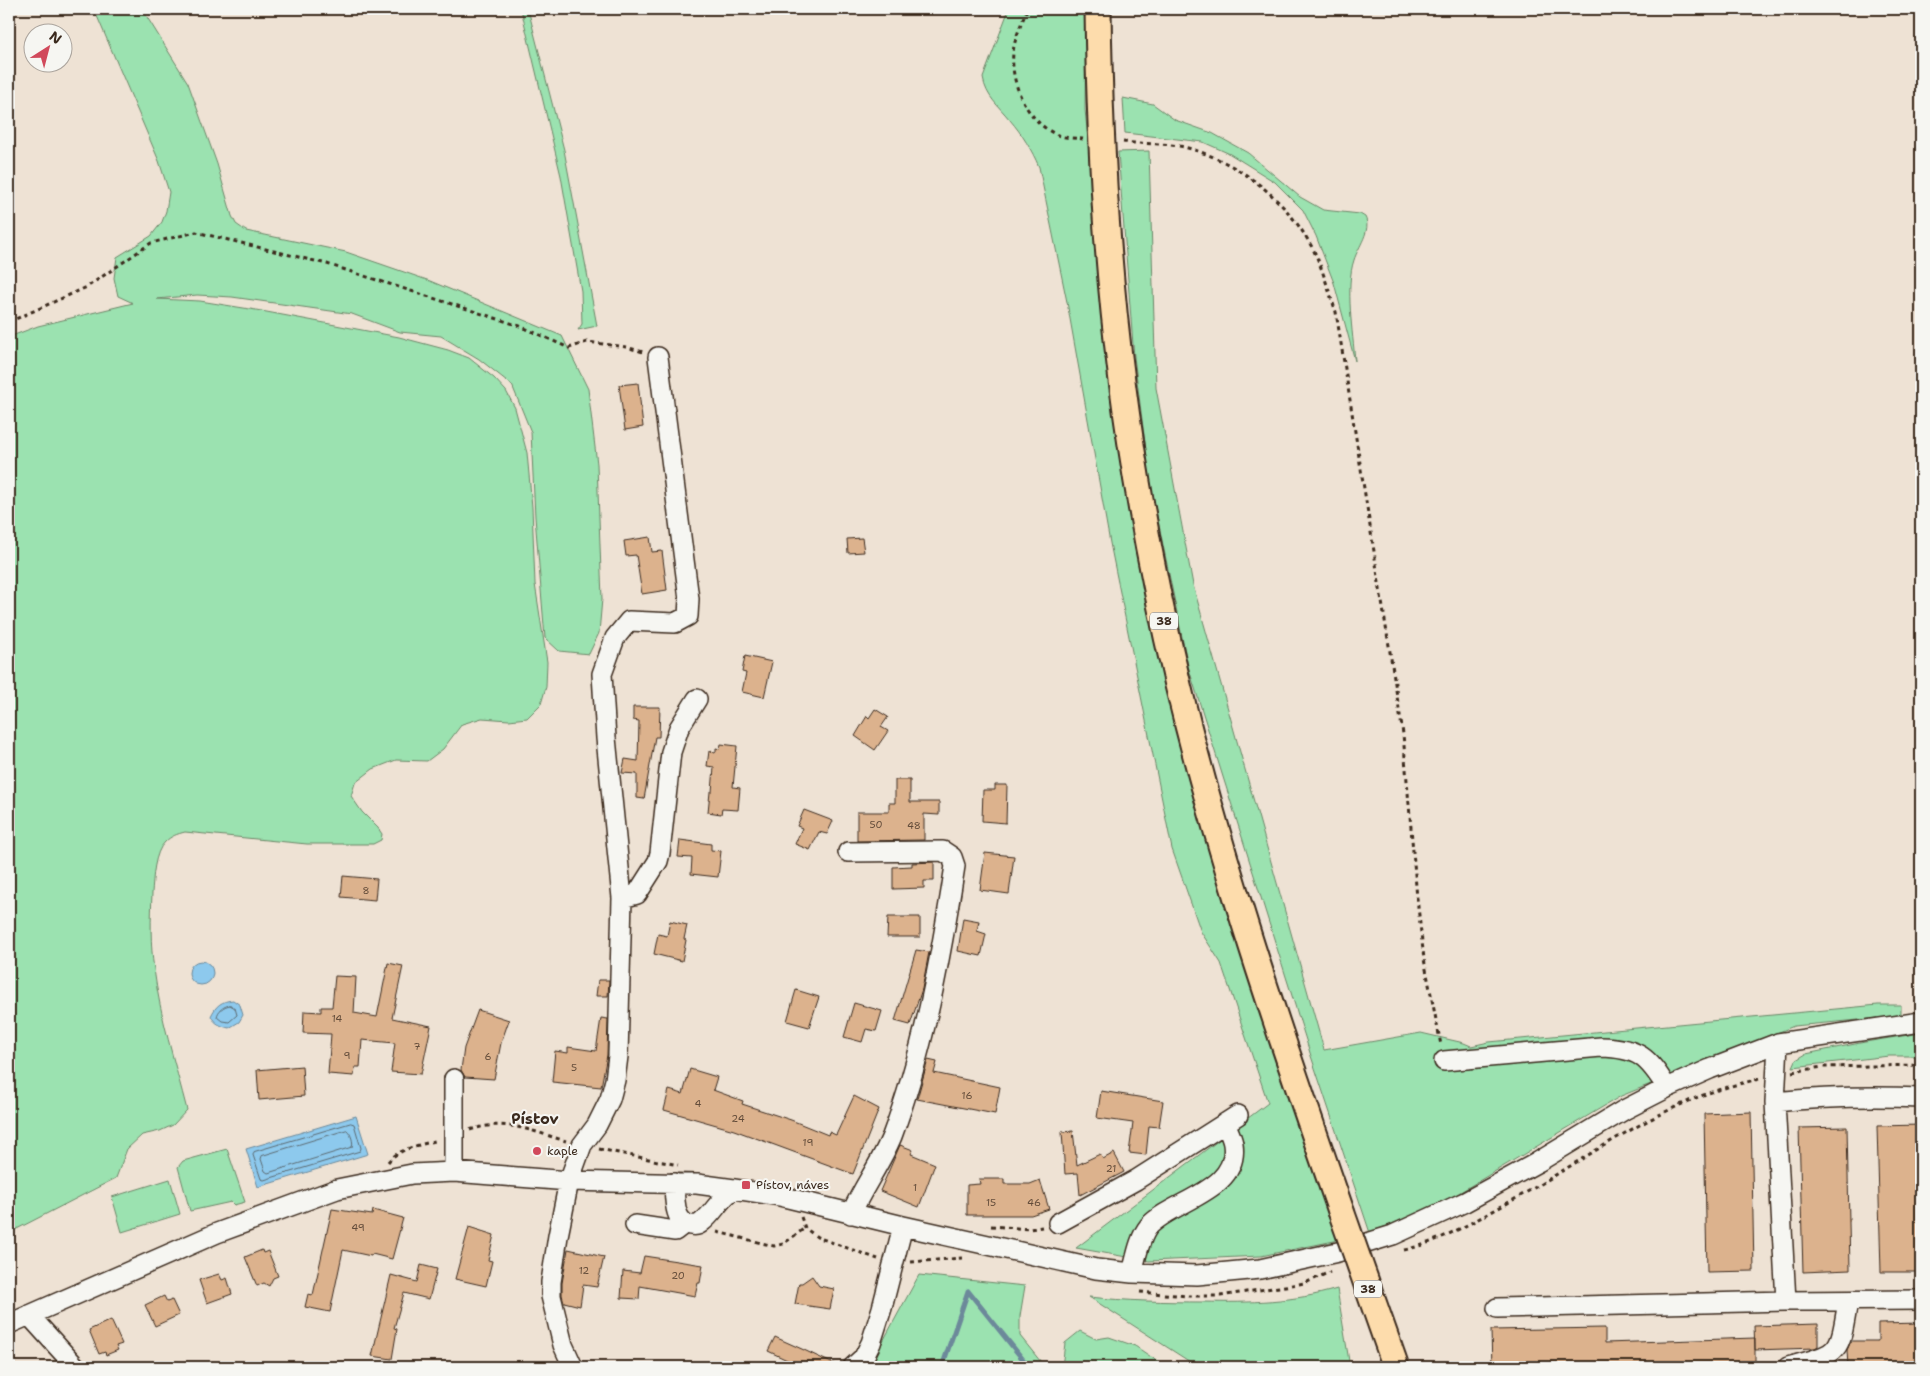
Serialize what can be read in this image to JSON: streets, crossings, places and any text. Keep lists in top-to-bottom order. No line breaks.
{"streets":{"main road":["38"]},"districts":["Pístov"],"places":{"other":["kaple"],"transit":["Pístov, náves"]},"house_numbers":["50","48","8","14","7","9","6","5","16","4","24","19","21","1","15","46","49","12","20"],"north":"top right"}
